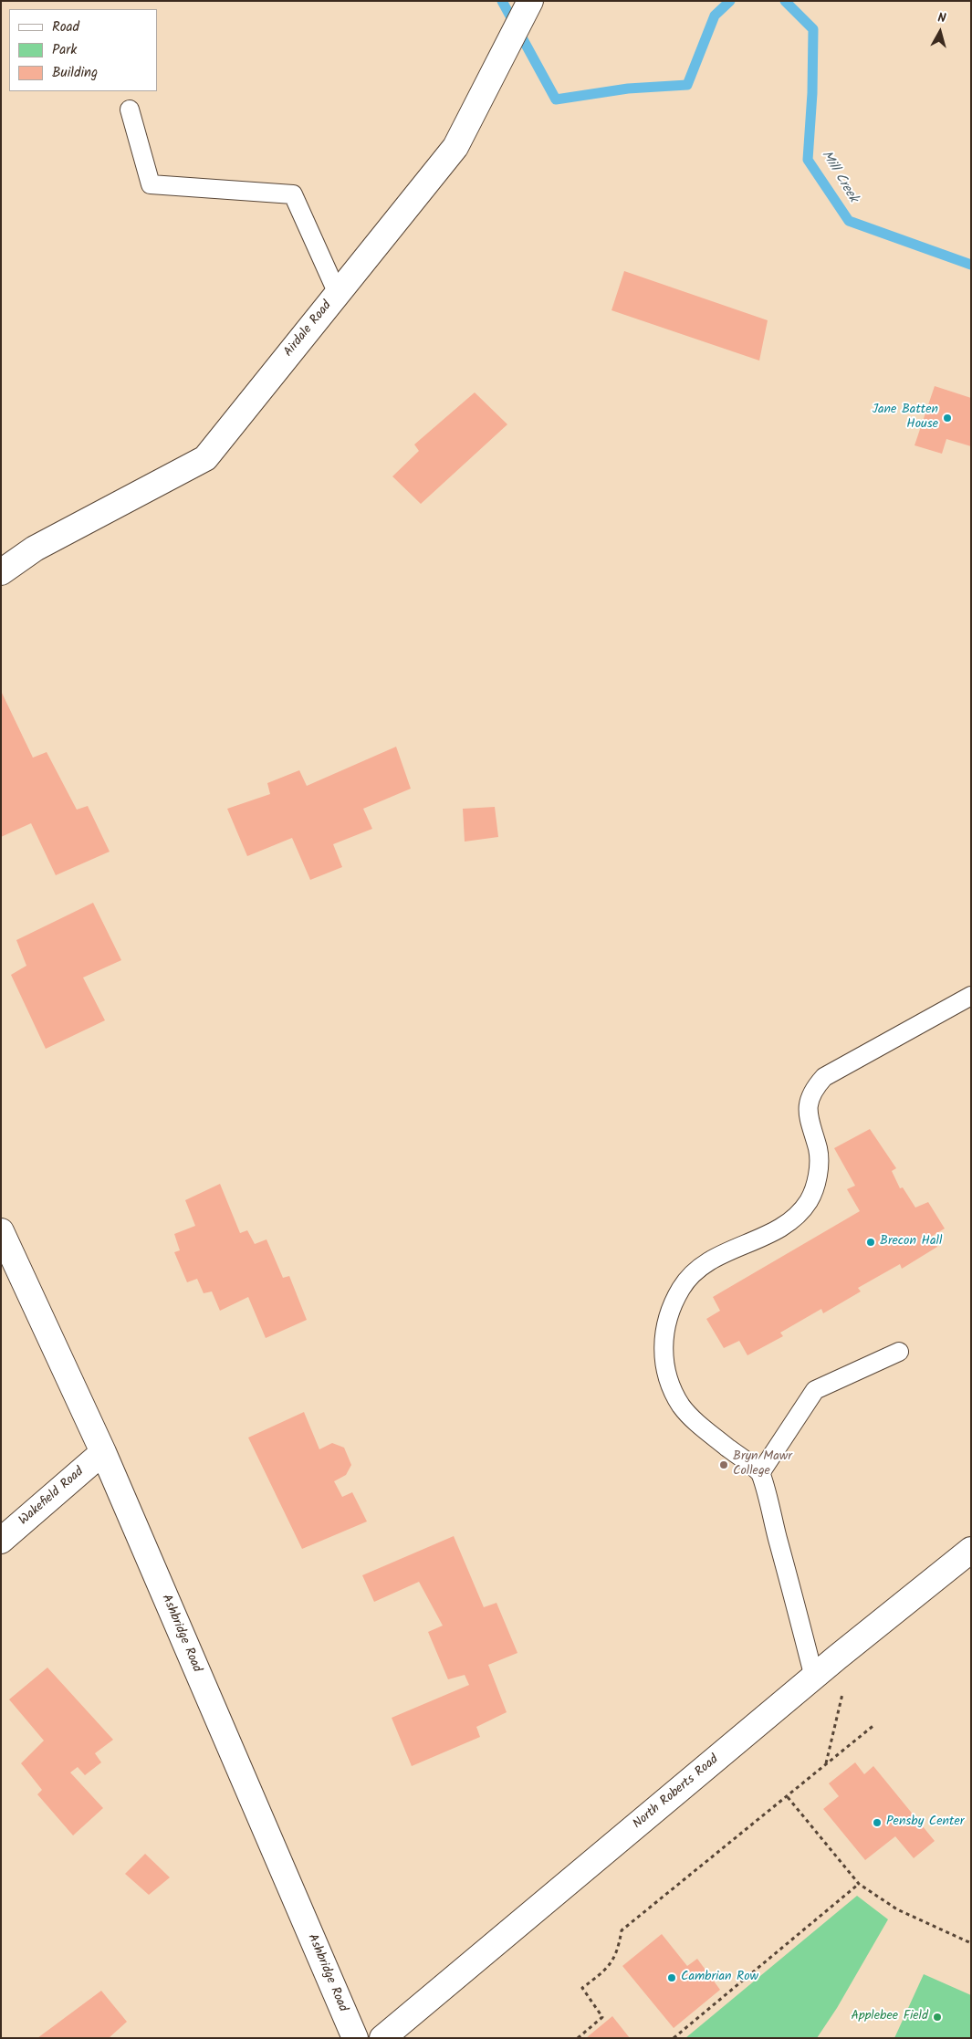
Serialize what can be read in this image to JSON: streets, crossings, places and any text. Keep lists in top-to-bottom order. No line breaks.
{"streets":{"street":["Airdale Road","Wakefield Road","Ashbridge Road","North Roberts Road"]},"crossings":[["Wakefield Road","Ashbridge Road"]],"water":["Mill Creek"],"places":["Jane Batten House","Brecon Hall","Bryn Mawr College","Pensby Center","Cambrian Row","Applebee Field"],"legend":["Road","Park","Building"],"north":"top"}
